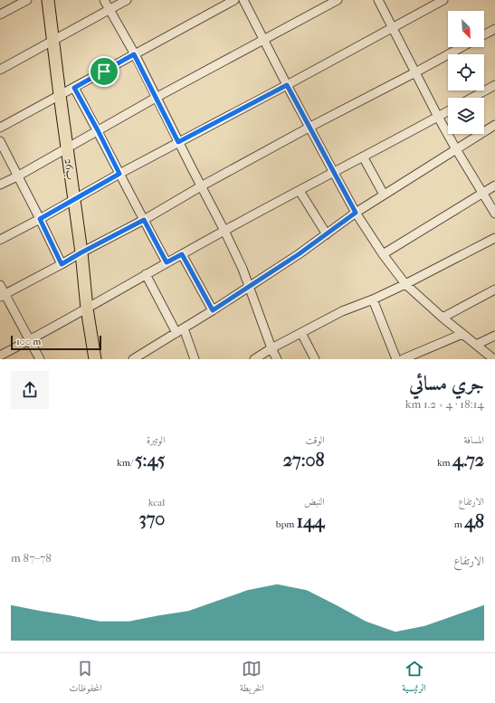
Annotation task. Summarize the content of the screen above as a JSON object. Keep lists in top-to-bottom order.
{
  "streets": {
    "highway": ["26ب"]
  },
  "scale_bar": "100 m",
  "north": "bottom right",
  "page": {
    "scale": "100 m",
    "heading": ["جري مسائي", "18:14 · 4 × 1.2 km"],
    "stats": [
      ["المسافة", "4.72 km"],
      ["الوقت", "27:08"],
      ["الوتيرة", "5:45 /km"],
      ["الارتفاع", "48 m"],
      ["النبض", "144 bpm"],
      ["kcal", "370"]
    ],
    "chart": ["الارتفاع", "78–87 m"],
    "tabs": ["الرئيسية", "الخريطة", "المحفوظات"]
  }
}
